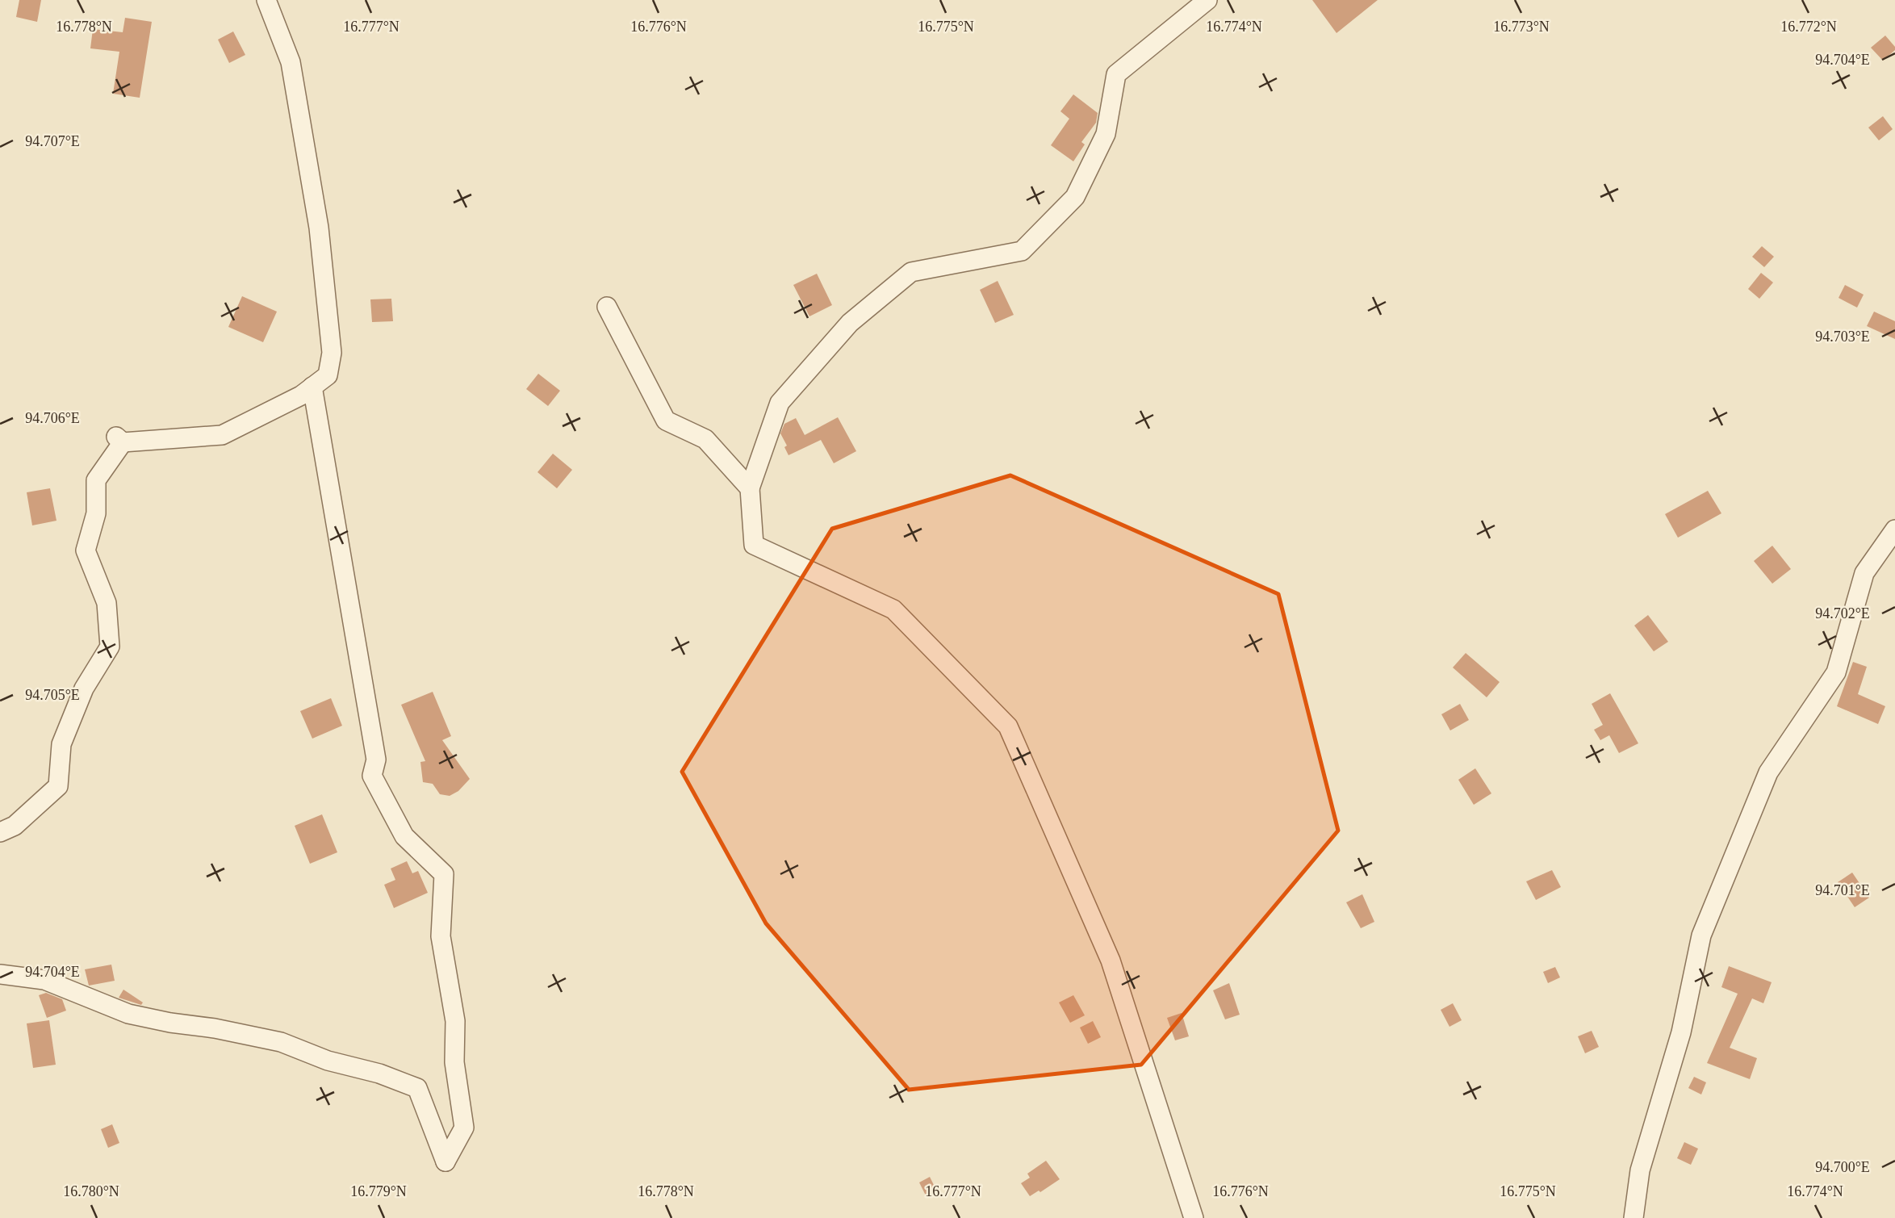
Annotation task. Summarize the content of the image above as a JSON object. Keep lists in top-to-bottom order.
{
  "coordinates": [
    "16.778°N",
    "16.777°N",
    "16.776°N",
    "16.775°N",
    "16.774°N",
    "16.773°N",
    "16.772°N",
    "94.704°E",
    "94.707°E",
    "94.703°E",
    "94.706°E",
    "94.702°E",
    "94.705°E",
    "94.701°E",
    "94.700°E",
    "16.780°N",
    "16.779°N"
  ]
}
